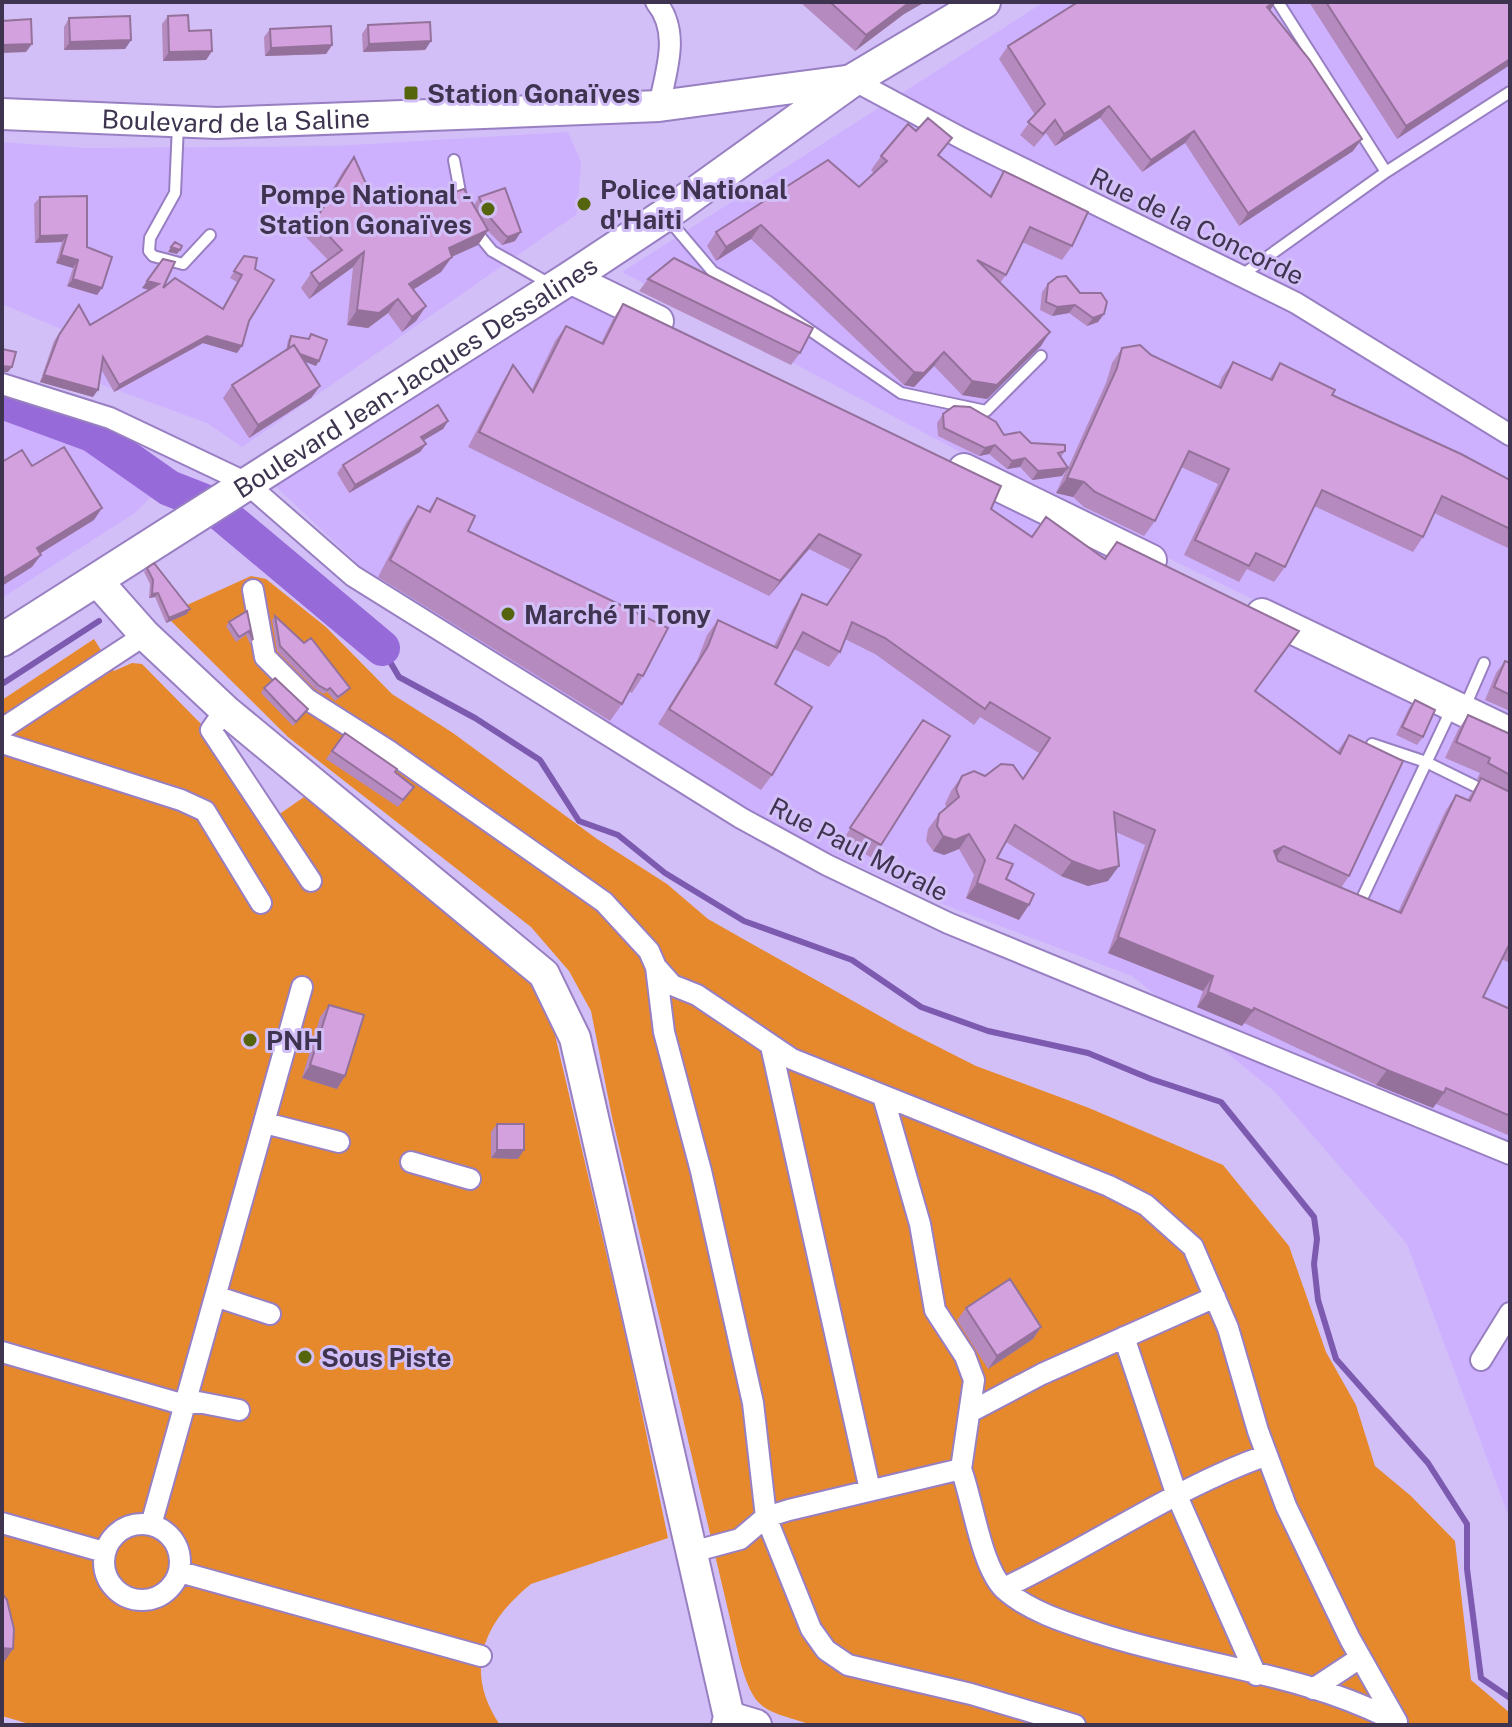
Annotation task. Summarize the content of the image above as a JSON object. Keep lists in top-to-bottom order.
{
  "streets": {
    "main road": ["Boulevard Jean-Jacques Dessalines"],
    "street": ["Boulevard de la Saline", "Rue de la Concorde", "Rue Paul Morale"]
  },
  "crossings": [
    ["Boulevard de la Saline", "Rue de la Concorde"],
    ["Boulevard de la Saline", "Boulevard Jean-Jacques Dessalines"],
    ["Rue de la Concorde", "Boulevard Jean-Jacques Dessalines"],
    ["Boulevard Jean-Jacques Dessalines", "Rue Paul Morale"]
  ],
  "places": {
    "transit": ["Station Gonaïves"],
    "other": [
      "Police National d'Haiti",
      "Pompe National - Station Gonaïves",
      "Marché Ti Tony",
      "PNH",
      "Sous Piste"
    ]
  }
}
